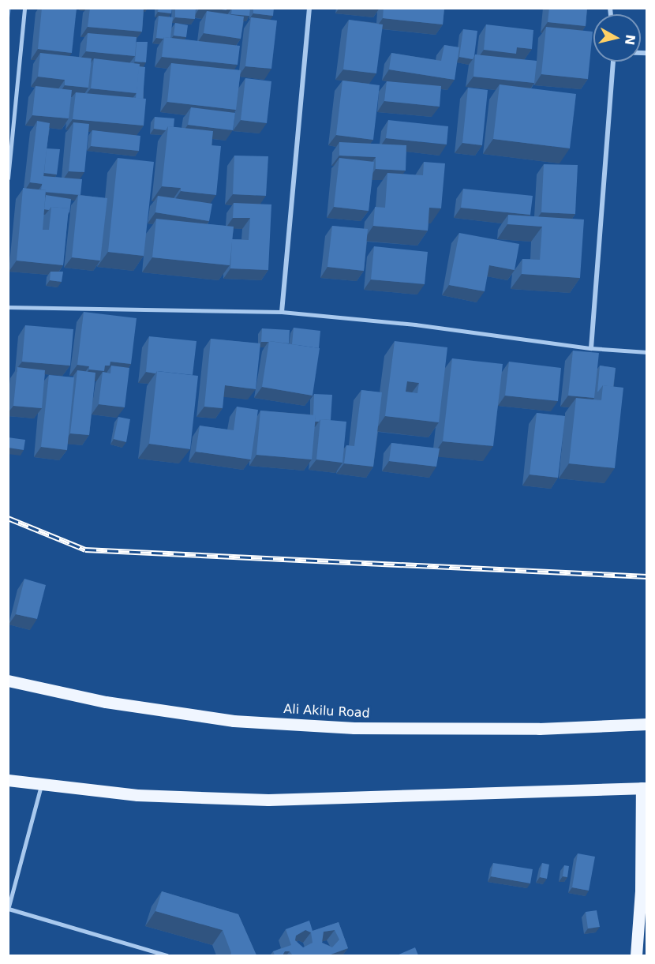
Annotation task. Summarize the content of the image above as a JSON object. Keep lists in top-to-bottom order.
{
  "streets": {
    "main road": ["Ali Akilu Road"]
  },
  "north": "right"
}
